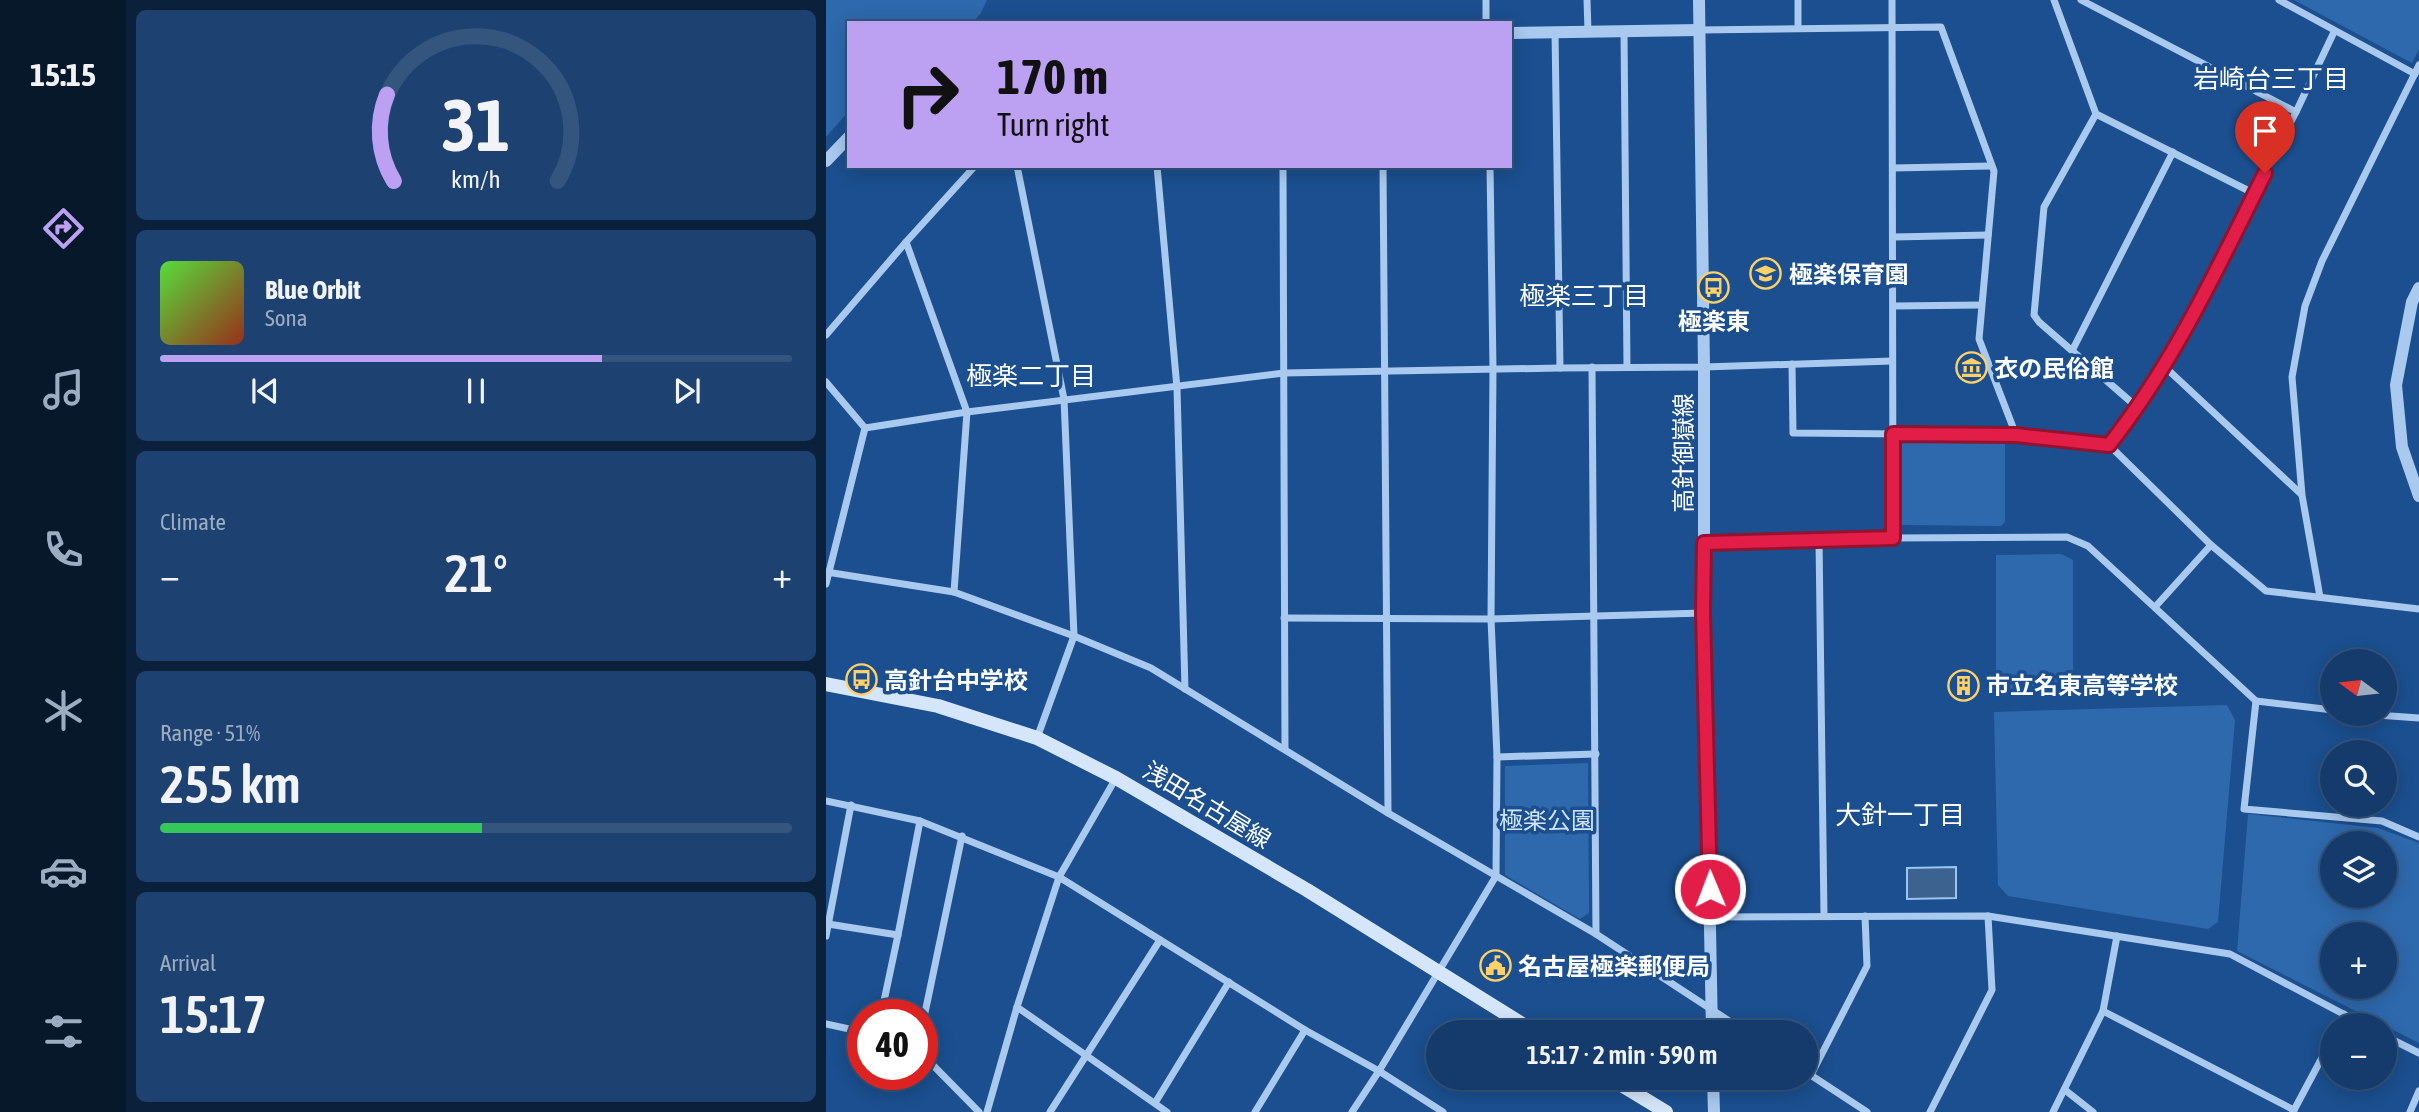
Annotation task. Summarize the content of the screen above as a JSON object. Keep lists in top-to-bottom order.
{
  "streets": {
    "main road": ["浅田名古屋線"],
    "street": ["高針御嶽線"]
  },
  "districts": [
    "岩崎台三丁目",
    "極楽三丁目",
    "極楽二丁目",
    "大針一丁目"
  ],
  "parks": ["極楽公園"],
  "places": {
    "school or university": ["極楽保育園"],
    "bus stop": ["極楽東", "高針台中学校"],
    "museum": ["衣の民俗館"],
    "building": ["市立名東高等学校"],
    "public building": ["名古屋極楽郵便局"]
  },
  "north": "left",
  "page": {
    "tabs": "15:15",
    "turn": ["170 m", "Turn right"],
    "song": ["Blue Orbit", "Sona"],
    "tile": [
      "Climate",
      ["Range · 51%", "255 km"],
      ["Arrival", "15:17"]
    ],
    "heat": ["−", "21°", "+"],
    "map_buttons": ["+", "−"],
    "limit": "40",
    "trip": "15:17 · 2 min · 590 m",
    "gauge": ["31", "km/h"]
  }
}
